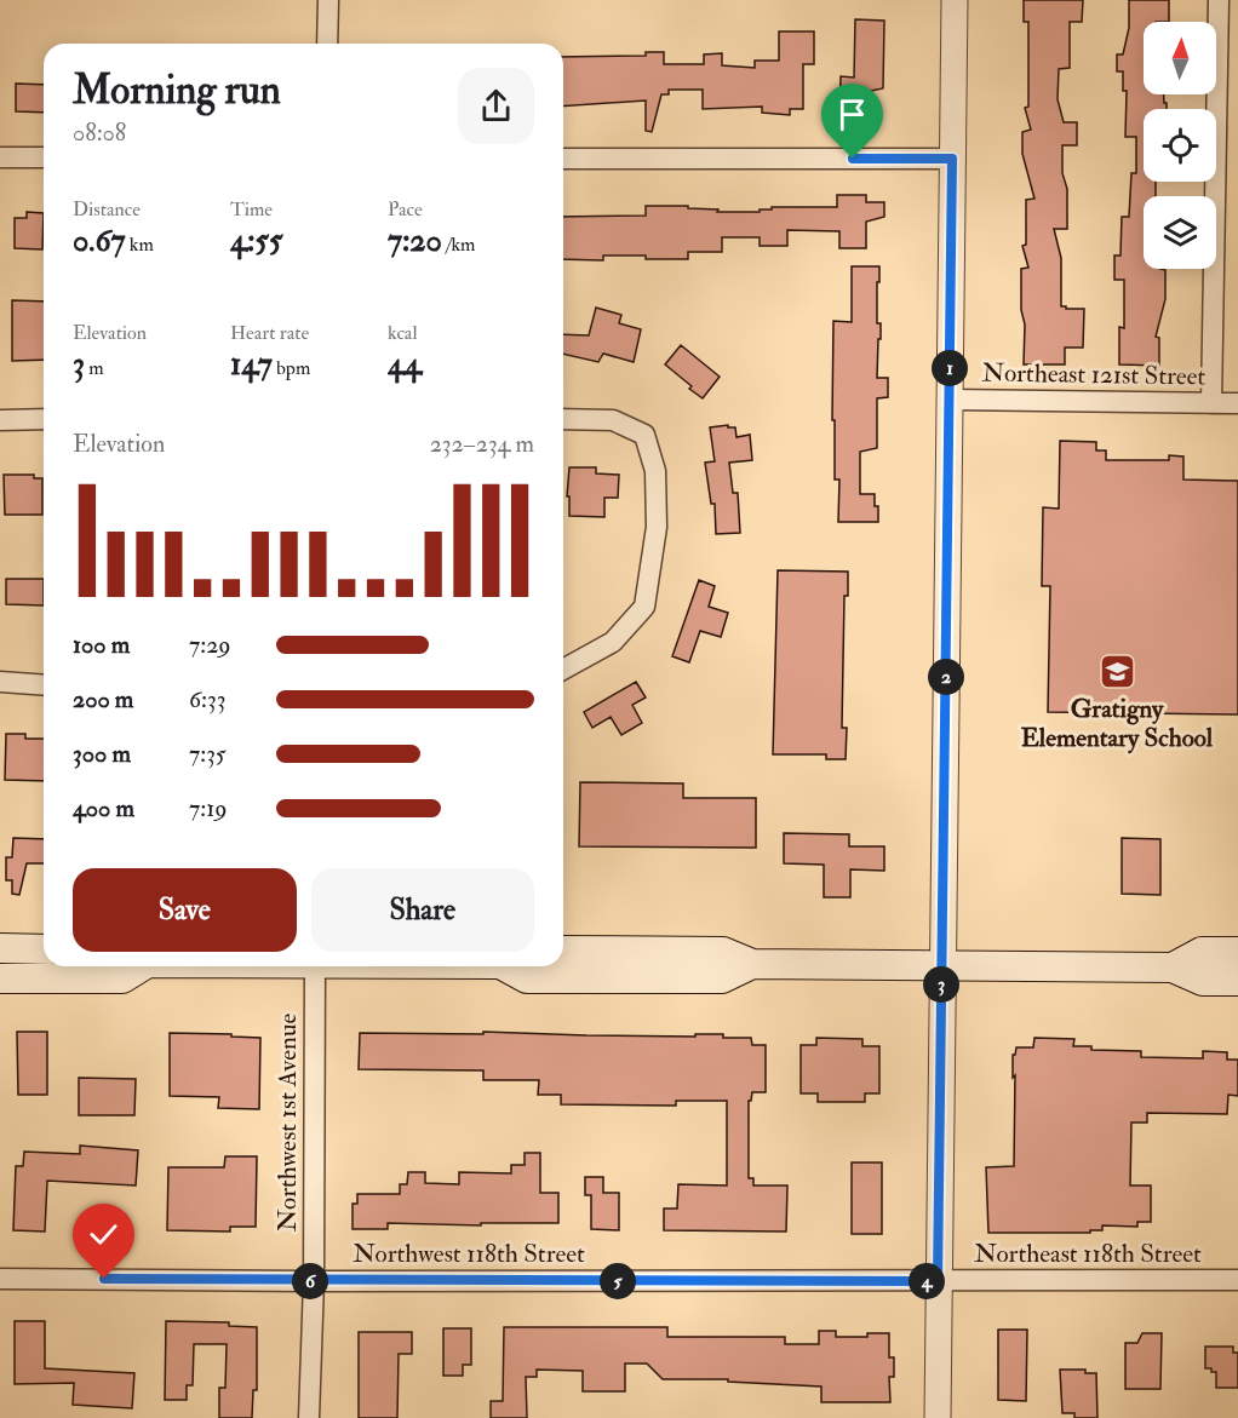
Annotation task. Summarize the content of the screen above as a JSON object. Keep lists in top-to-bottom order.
{
  "streets": {
    "street": [
      "Northeast 121st Street",
      "Northwest 1st Avenue",
      "Northwest 118th Street",
      "Northeast 118th Street"
    ]
  },
  "crossings": [
    ["Northwest 1st Avenue", "Northwest 118th Street"],
    ["Northwest 118th Street", "Northeast 118th Street"]
  ],
  "places": {
    "school or university": ["Gratigny Elementary School"]
  },
  "north": "top",
  "page": {
    "heading": ["Morning run", "08:08"],
    "stats": [
      ["Distance", "0.67 km"],
      ["Time", "4:55"],
      ["Pace", "7:20 /km"],
      ["Elevation", "3 m"],
      ["Heart rate", "147 bpm"],
      ["kcal", "44"]
    ],
    "pins": [
      "1",
      "2",
      "3",
      "4",
      "5",
      "6"
    ],
    "chart": ["Elevation", "232–234 m"],
    "list": [
      {
        "name": "100 m",
        "note": "7:29"
      },
      {
        "name": "200 m",
        "note": "6:33"
      },
      {
        "name": "300 m",
        "note": "7:35"
      },
      {
        "name": "400 m",
        "note": "7:19"
      }
    ],
    "buttons": ["Save", "Share"]
  }
}
